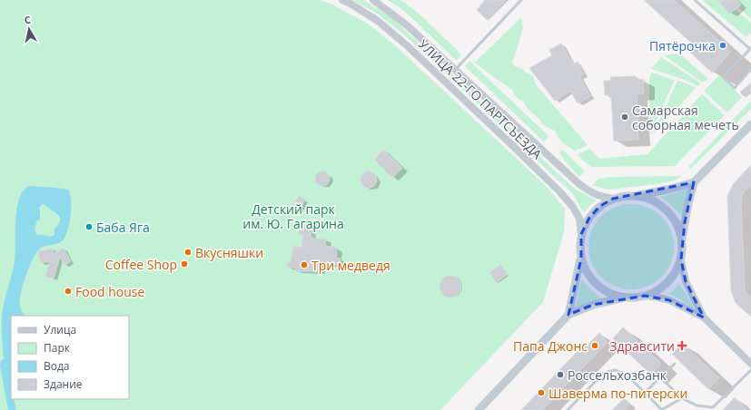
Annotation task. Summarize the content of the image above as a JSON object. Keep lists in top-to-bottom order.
{
  "streets": {
    "street": ["УЛИЦА 22-ГО ПАРТСЪЕЗДА"]
  },
  "parks": ["Детский парк им. Ю. Гагарина"],
  "places": {
    "other": [
      "Пятёрочка",
      "Самарская соборная мечеть",
      "Баба Яга",
      "Вкусняшки",
      "Coffee Shop",
      "Три медведя",
      "Food house",
      "Папа Джонс",
      "Россельхозбанк",
      "Шаверма по-питерски"
    ],
    "health": ["Здравсити"]
  },
  "legend": [
    "Улица",
    "Парк",
    "Вода",
    "Здание"
  ],
  "north": "top"
}
